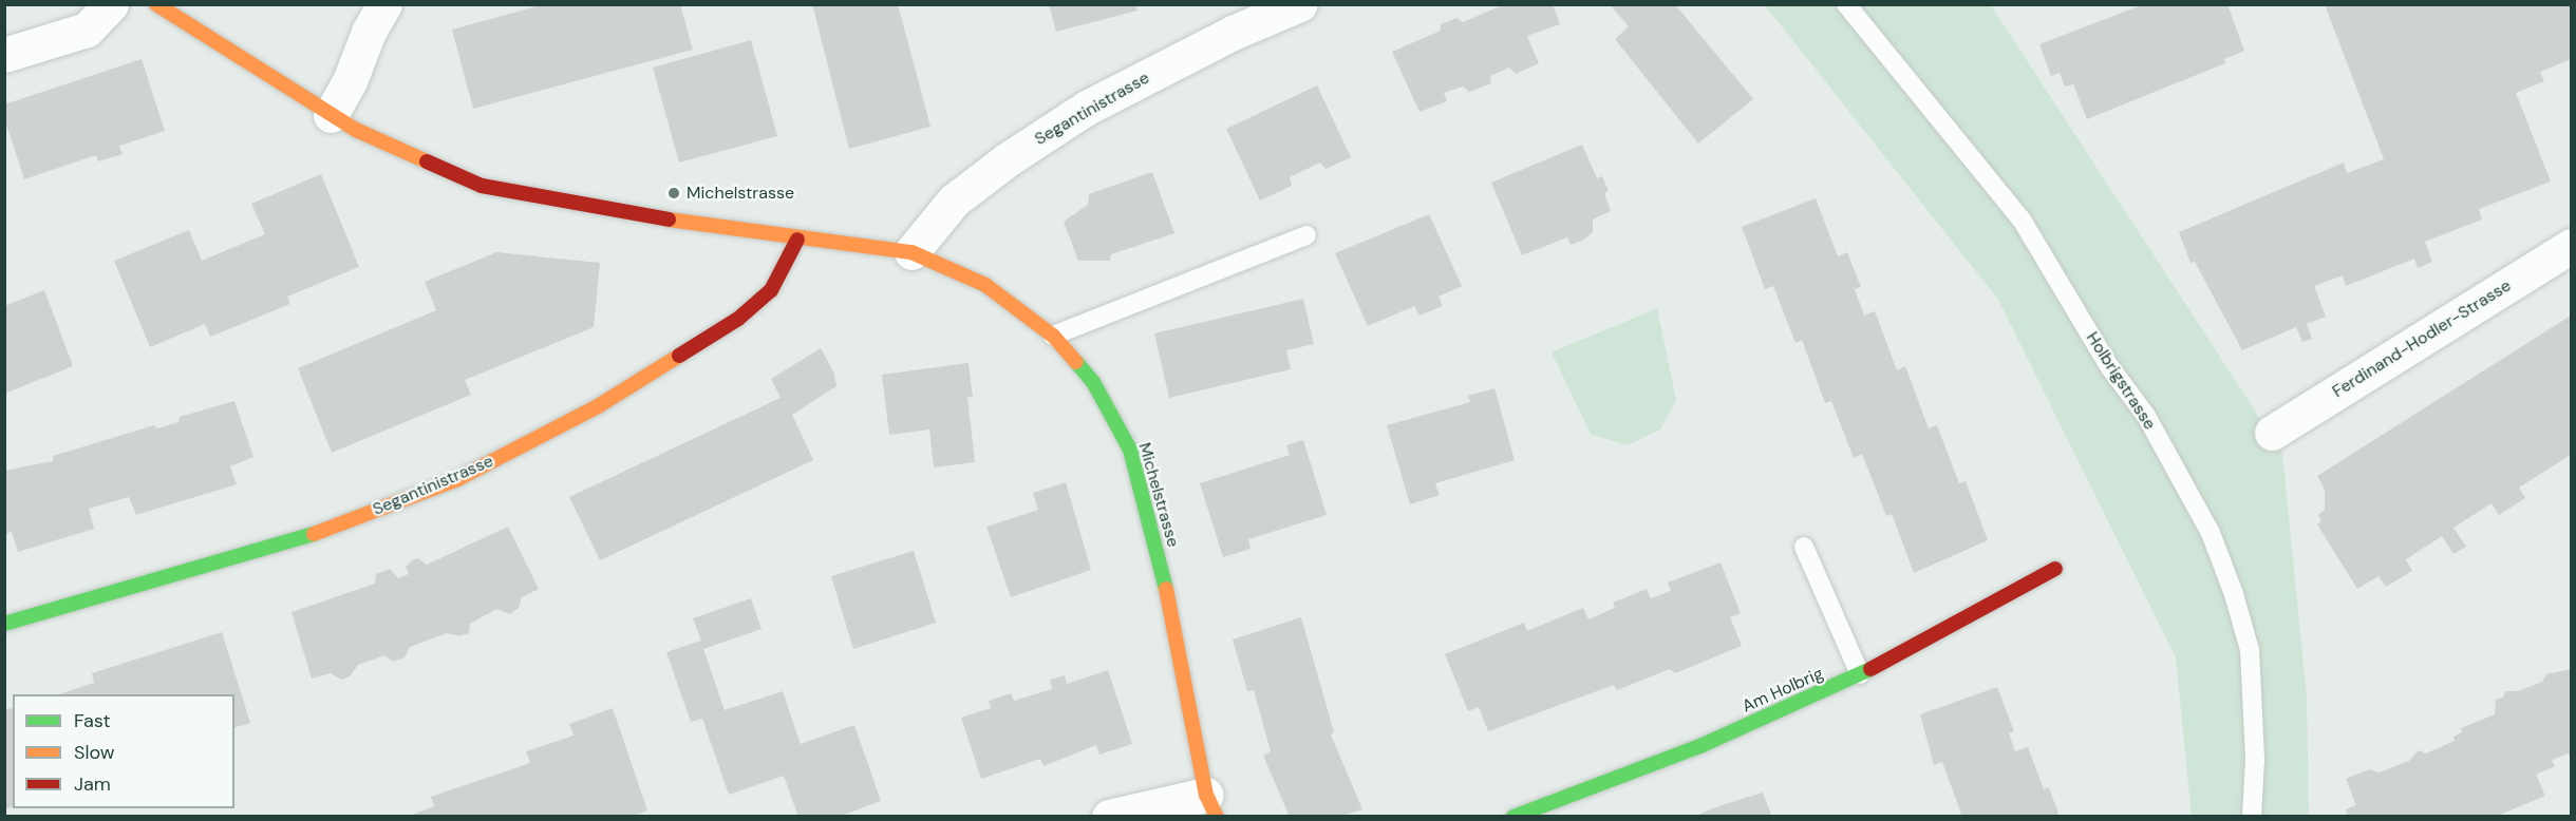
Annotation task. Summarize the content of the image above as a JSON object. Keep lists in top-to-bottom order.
{
  "streets": {
    "street": [
      "Segantinistrasse",
      "Ferdinand-Hodler-Strasse",
      "Michelstrasse",
      "Am Holbrig"
    ],
    "lane": ["Holbrigstrasse"]
  },
  "crossings": [
    ["Segantinistrasse", "Michelstrasse"]
  ],
  "places": ["Michelstrasse"],
  "legend": ["Fast", "Slow", "Jam"]
}
